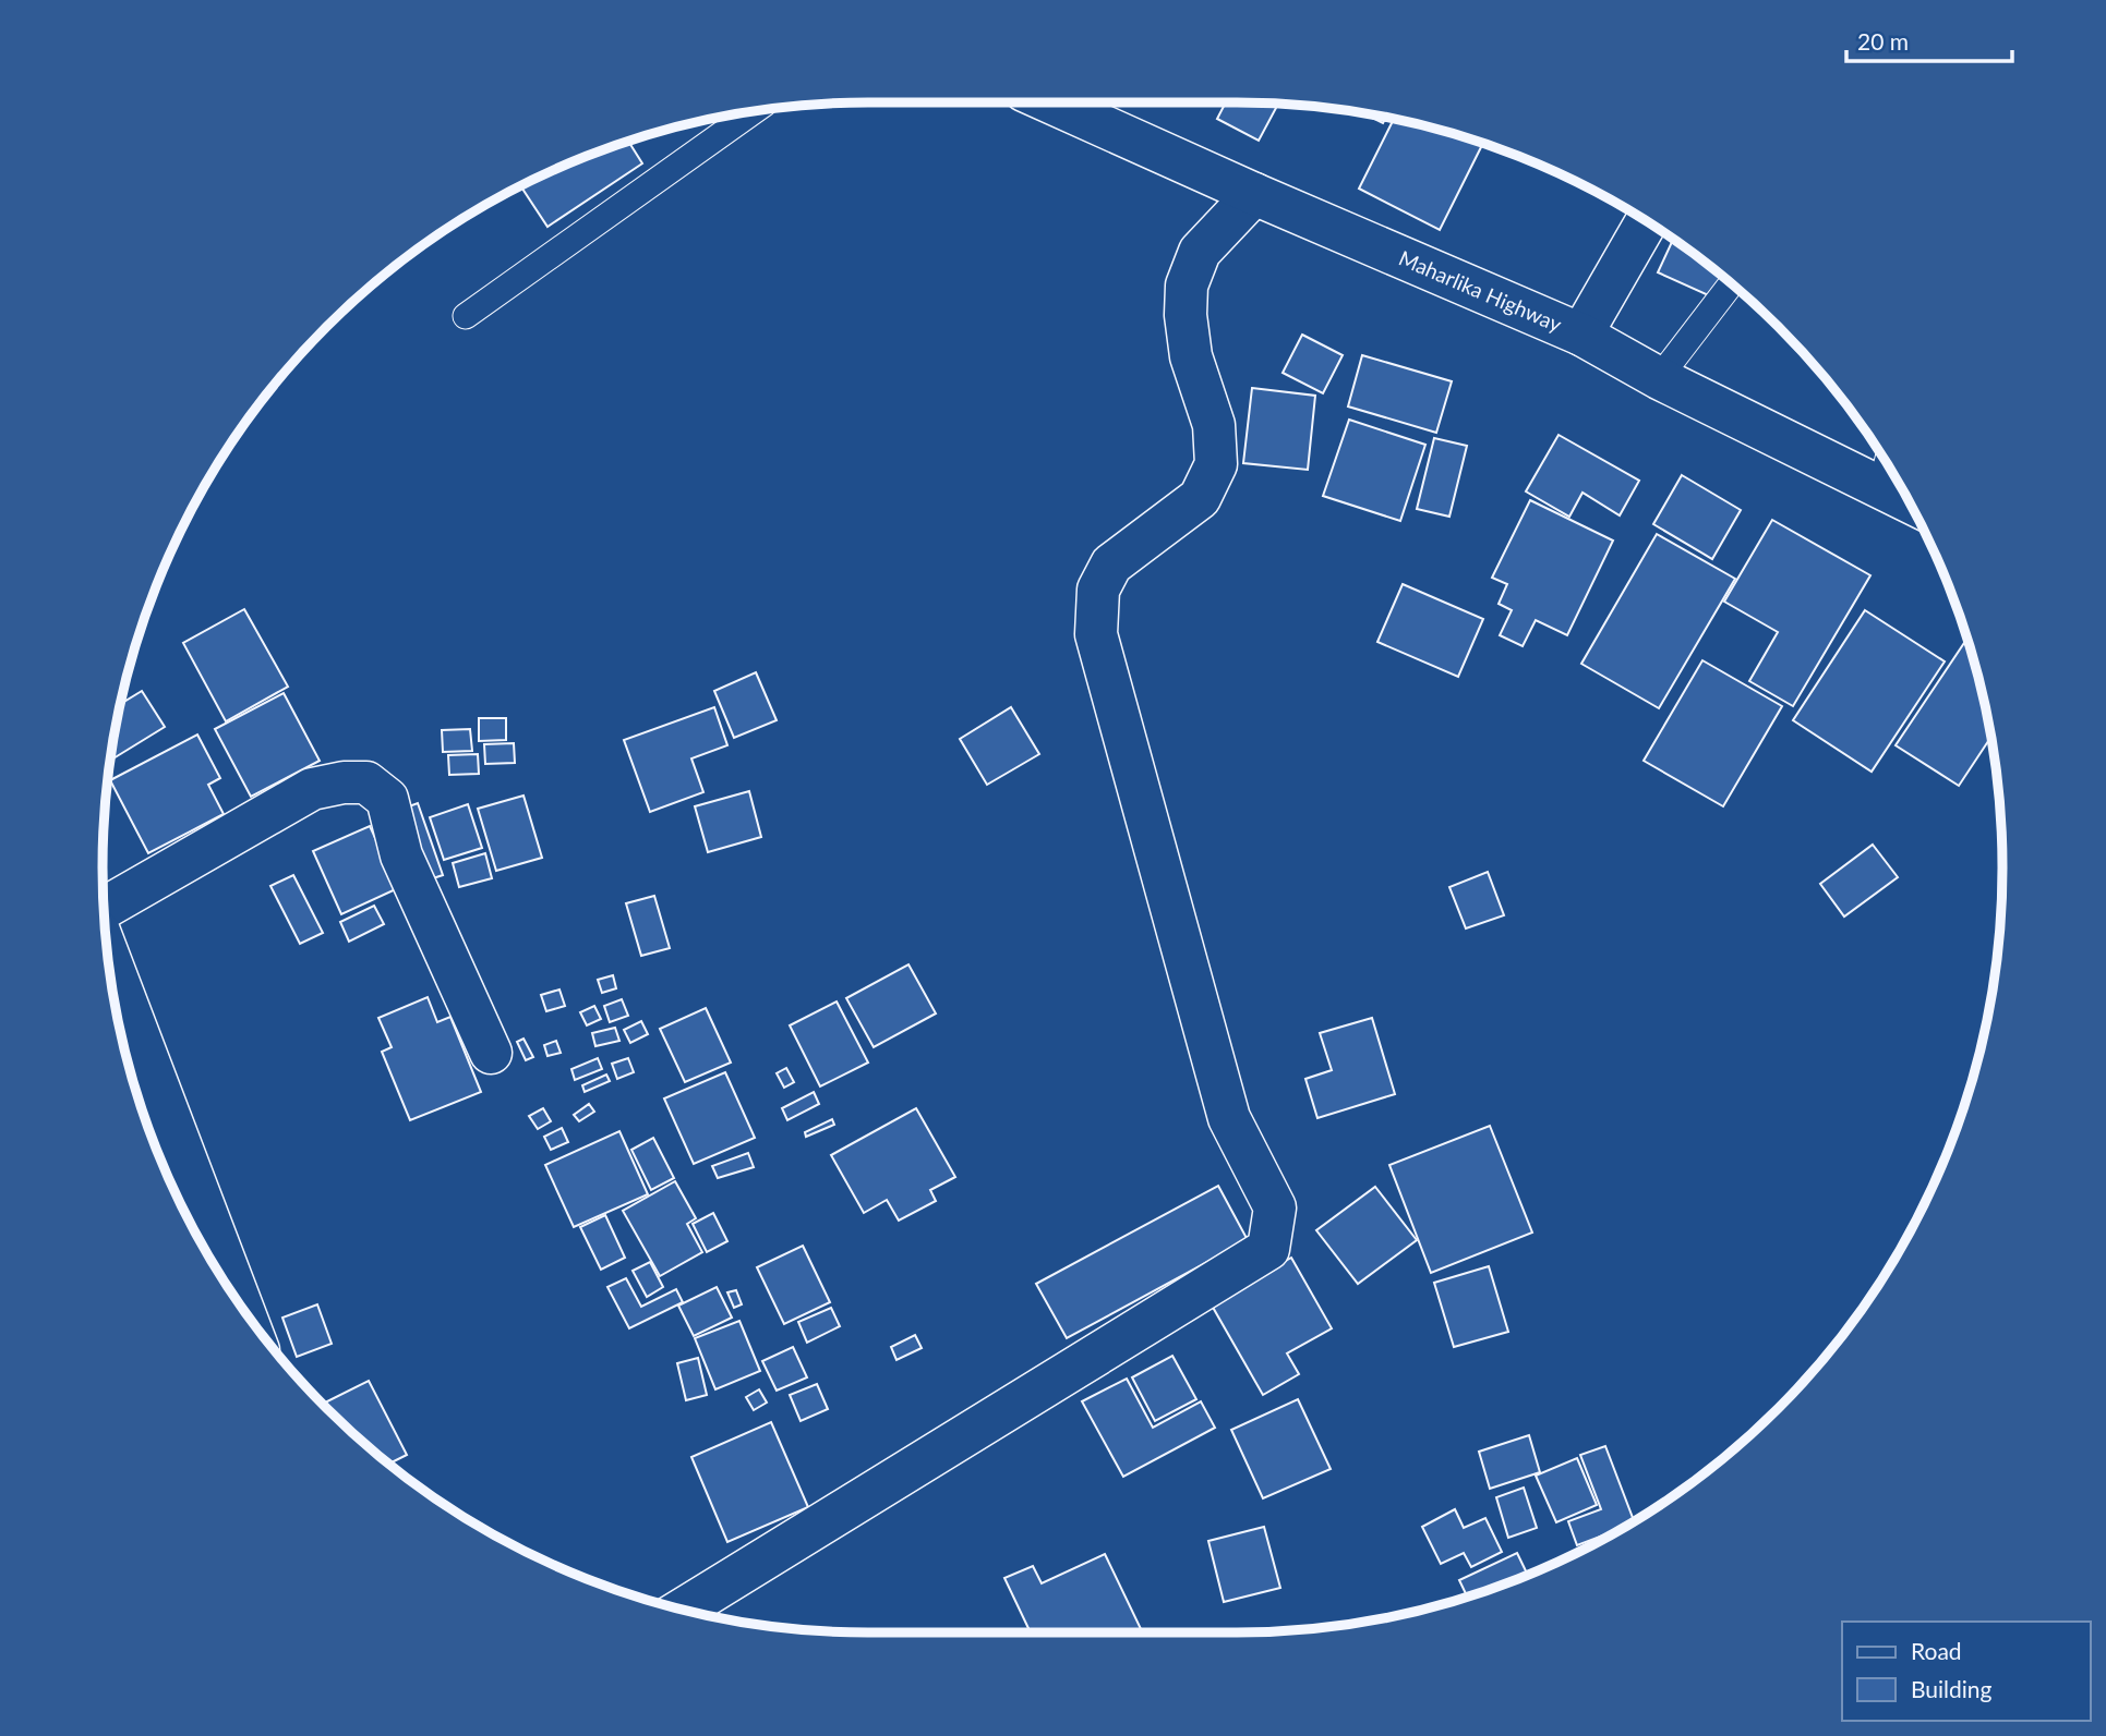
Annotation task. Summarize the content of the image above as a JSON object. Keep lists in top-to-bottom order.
{
  "streets": {
    "street": ["Maharlika Highway"]
  },
  "legend": ["Road", "Building"],
  "scale_bar": "20 m"
}
